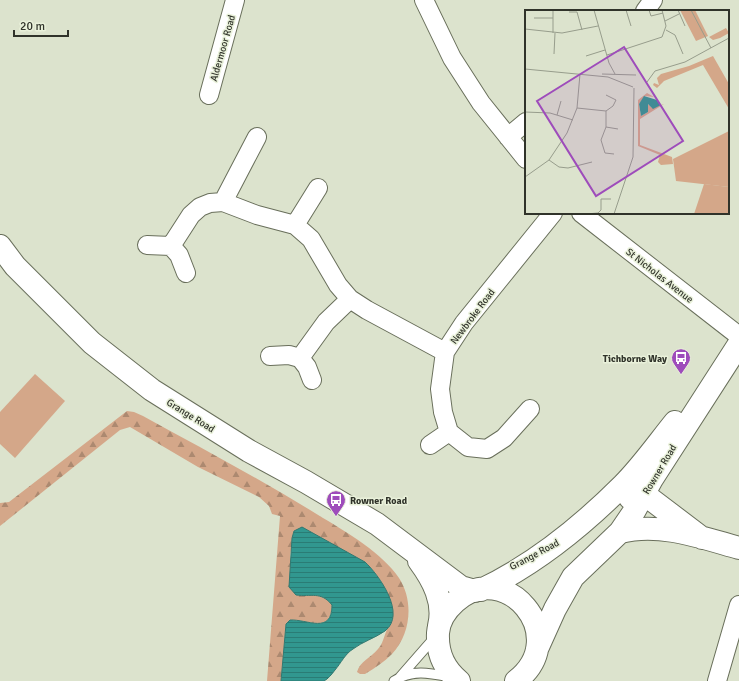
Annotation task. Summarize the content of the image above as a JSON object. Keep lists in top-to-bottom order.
{
  "streets": {
    "main road": ["Grange Road", "Rowner Road"],
    "street": ["Aldermoor Road", "St Nicholas Avenue", "Newbroke Road"]
  },
  "crossings": [
    ["Grange Road", "Rowner Road"]
  ],
  "places": {
    "bus stop": ["Tichborne Way", "Rowner Road"]
  },
  "scale_bar": "20 m"
}
